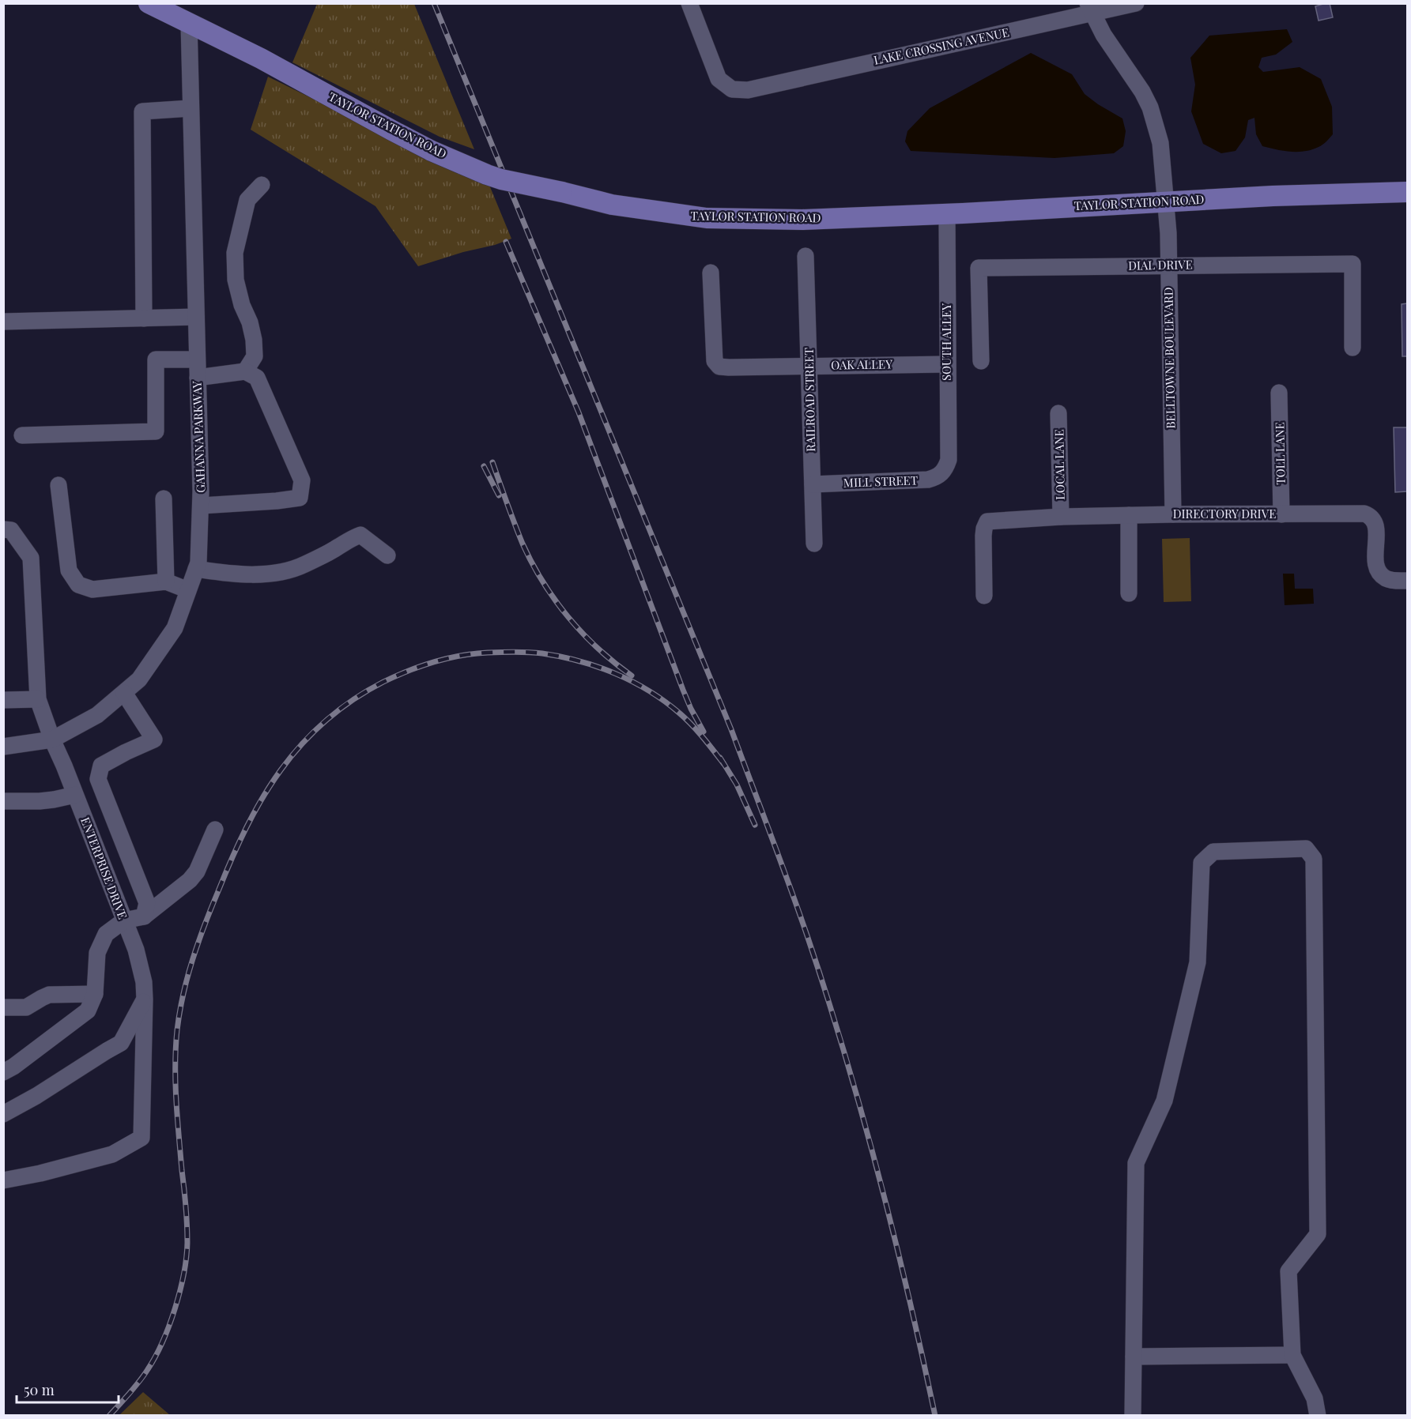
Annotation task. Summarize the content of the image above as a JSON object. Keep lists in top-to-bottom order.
{
  "streets": {
    "main road": ["TAYLOR STATION ROAD"],
    "street": [
      "LAKE CROSSING AVENUE",
      "DIAL DRIVE",
      "SOUTH ALLEY",
      "BELLTOWNE BOULEVARD",
      "OAK ALLEY",
      "RAILROAD STREET",
      "GAHANNA PARKWAY",
      "TOLL LANE",
      "LOCAL LANE",
      "MILL STREET",
      "DIRECTORY DRIVE",
      "ENTERPRISE DRIVE"
    ]
  },
  "crossings": [
    ["LAKE CROSSING AVENUE", "BELLTOWNE BOULEVARD"],
    ["TAYLOR STATION ROAD", "SOUTH ALLEY"],
    ["TAYLOR STATION ROAD", "BELLTOWNE BOULEVARD"],
    ["TAYLOR STATION ROAD", "GAHANNA PARKWAY"],
    ["DIAL DRIVE", "BELLTOWNE BOULEVARD"],
    ["SOUTH ALLEY", "OAK ALLEY"],
    ["SOUTH ALLEY", "MILL STREET"],
    ["BELLTOWNE BOULEVARD", "DIRECTORY DRIVE"],
    ["OAK ALLEY", "RAILROAD STREET"],
    ["RAILROAD STREET", "MILL STREET"],
    ["GAHANNA PARKWAY", "ENTERPRISE DRIVE"],
    ["TOLL LANE", "DIRECTORY DRIVE"],
    ["LOCAL LANE", "DIRECTORY DRIVE"]
  ],
  "scale_bar": "50 m"
}
